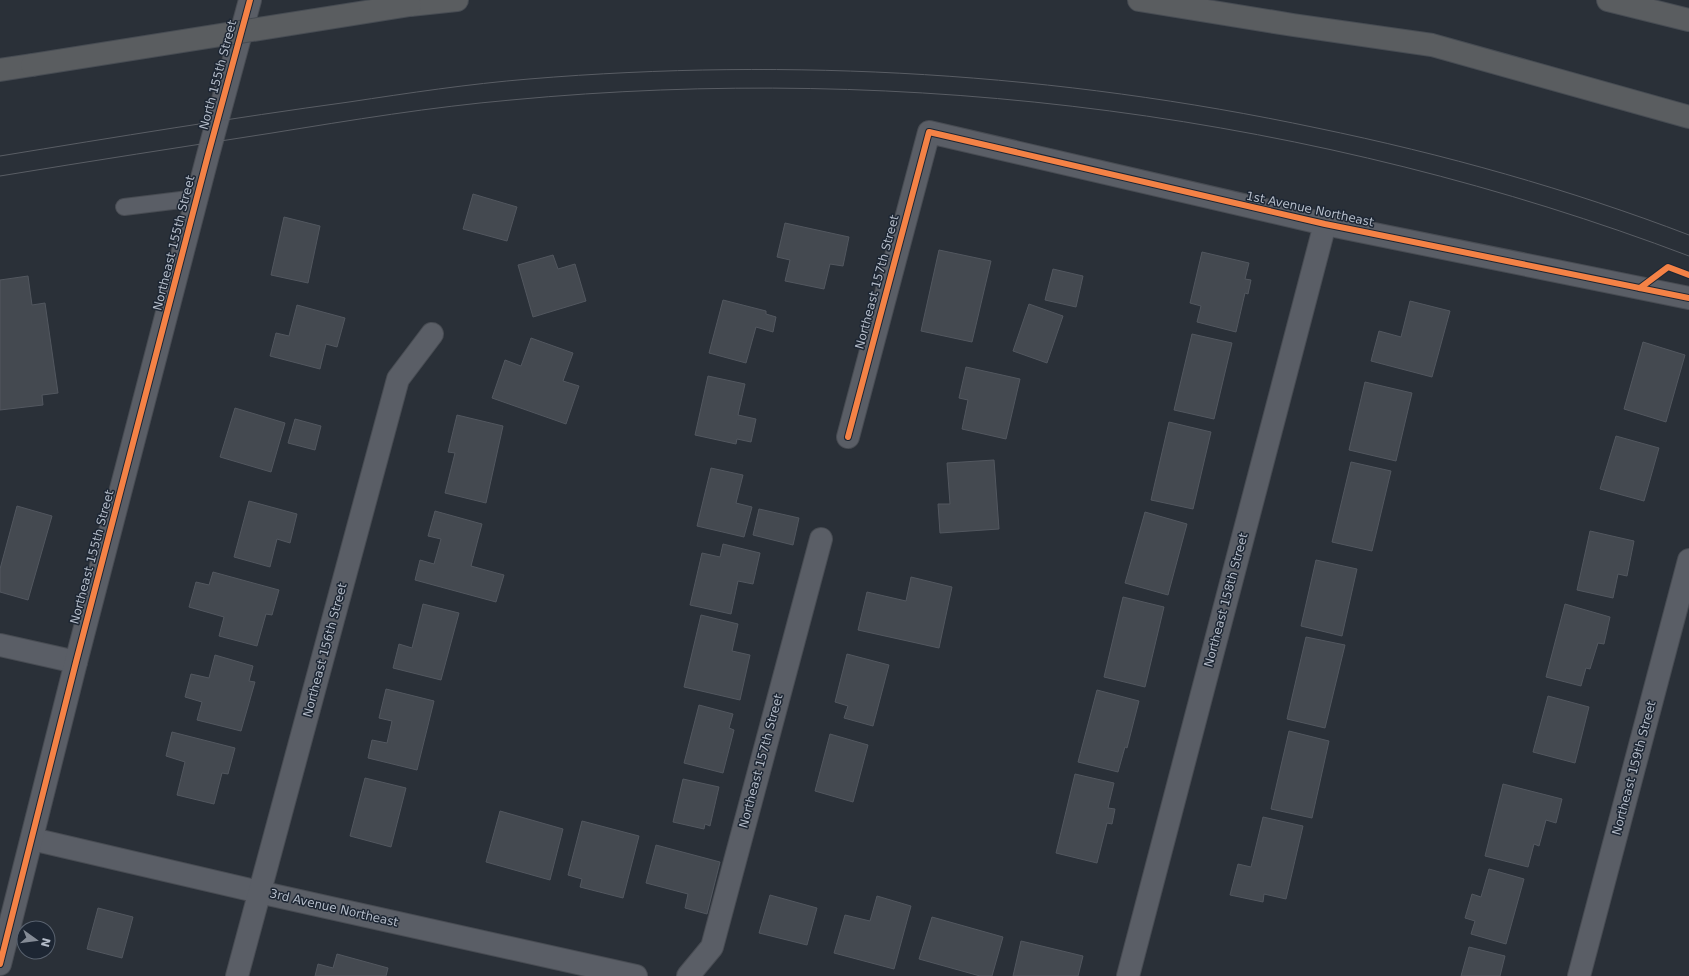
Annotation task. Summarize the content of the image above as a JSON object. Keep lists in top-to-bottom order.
{
  "streets": {
    "street": [
      "North 155th Street",
      "1st Avenue Northeast",
      "Northeast 155th Street",
      "Northeast 157th Street",
      "Northeast 158th Street",
      "Northeast 156th Street",
      "Northeast 159th Street",
      "3rd Avenue Northeast"
    ]
  },
  "crossings": [
    ["North 155th Street", "Northeast 155th Street"],
    ["1st Avenue Northeast", "Northeast 157th Street"],
    ["1st Avenue Northeast", "Northeast 158th Street"],
    ["Northeast 155th Street", "3rd Avenue Northeast"],
    ["Northeast 156th Street", "3rd Avenue Northeast"]
  ],
  "north": "right"
}
